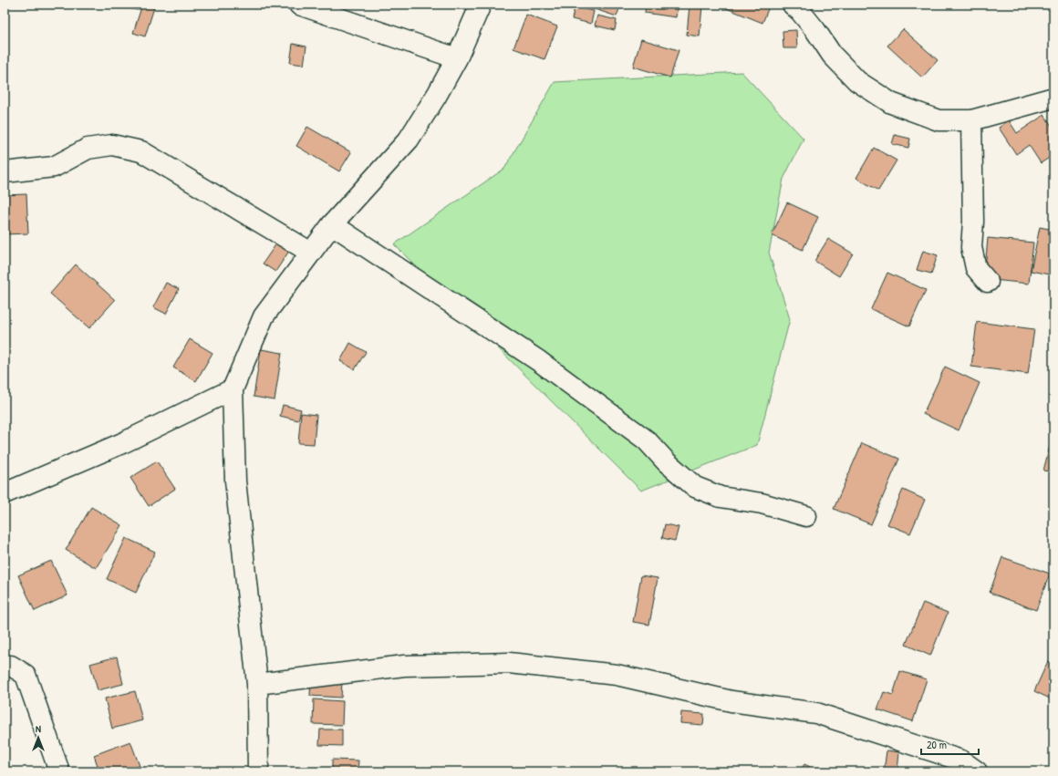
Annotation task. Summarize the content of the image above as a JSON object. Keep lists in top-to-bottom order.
{
  "scale_bar": "20 m",
  "north": "top"
}
